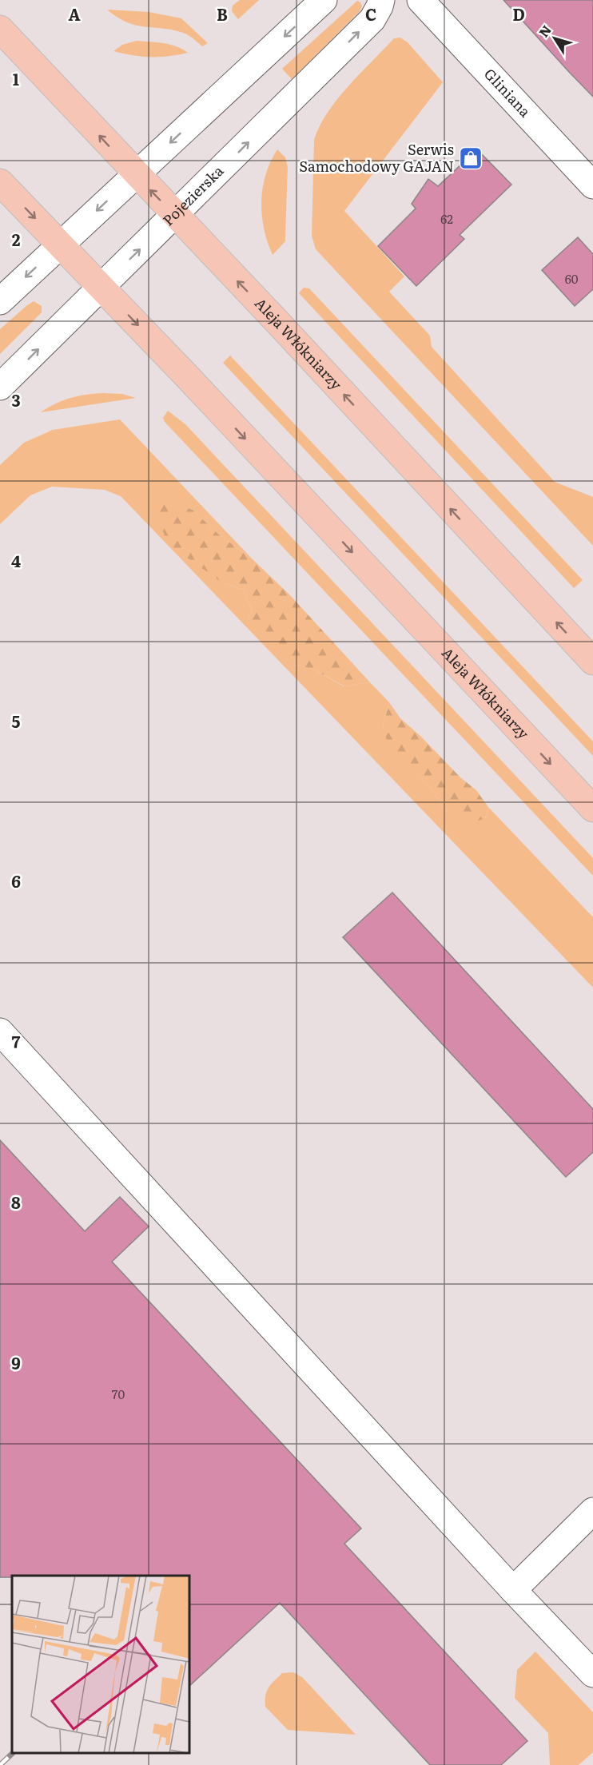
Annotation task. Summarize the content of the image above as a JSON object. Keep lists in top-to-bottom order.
{
  "streets": {
    "main road": ["Aleja Włókniarzy"],
    "street": ["Gliniana", "Pojezierska"]
  },
  "crossings": [
    ["Pojezierska", "Aleja Włókniarzy"]
  ],
  "places": {
    "shop": ["Serwis Samochodowy GAJAN"]
  },
  "house_numbers": ["62", "60", "70"],
  "north": "top left",
  "grid": {
    "columns": [
      "A",
      "B",
      "C",
      "D"
    ],
    "rows": [
      "1",
      "2",
      "3",
      "4",
      "5",
      "6",
      "7",
      "8",
      "9"
    ]
  }
}
